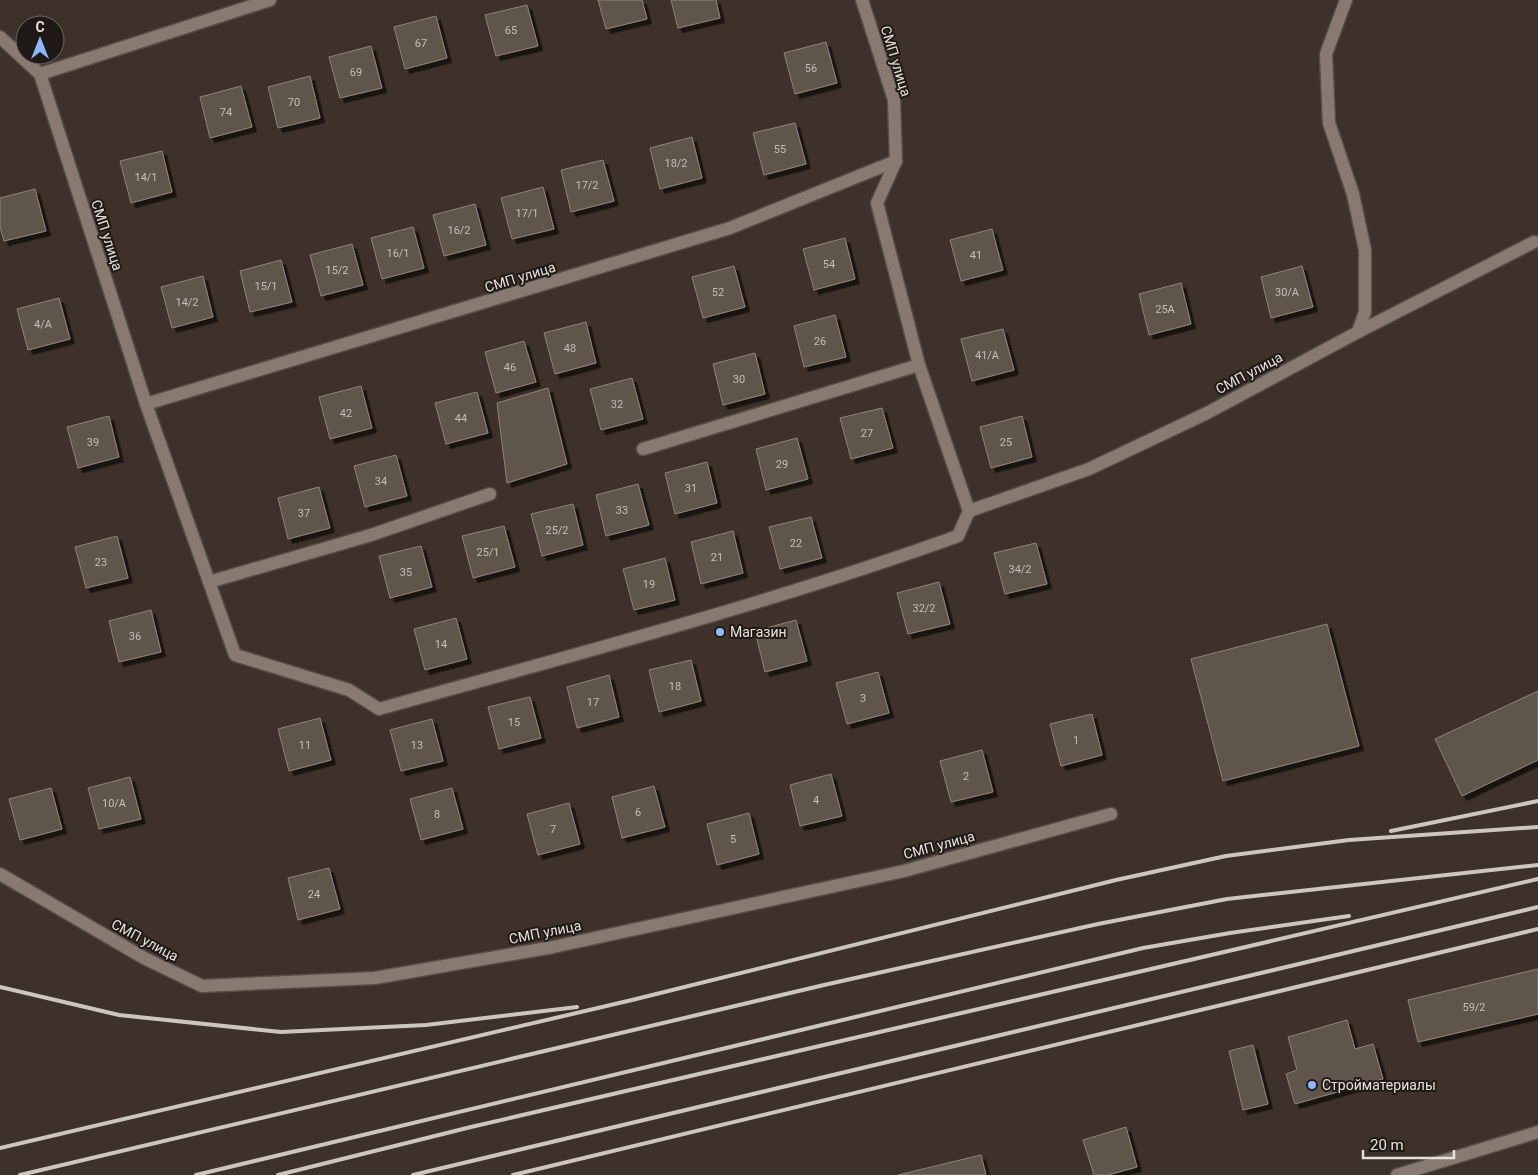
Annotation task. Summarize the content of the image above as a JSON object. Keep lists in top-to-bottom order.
{
  "streets": {
    "street": ["СМП улица"]
  },
  "places": ["Магазин", "Стройматериалы"],
  "house_numbers": [
    "65",
    "67",
    "56",
    "69",
    "70",
    "74",
    "55",
    "18/2",
    "14/1",
    "17/2",
    "17/1",
    "16/2",
    "16/1",
    "41",
    "54",
    "15/2",
    "15/1",
    "52",
    "30/А",
    "14/2",
    "25А",
    "4/А",
    "26",
    "48",
    "41/А",
    "46",
    "30",
    "32",
    "42",
    "44",
    "27",
    "39",
    "25",
    "29",
    "34",
    "31",
    "33",
    "37",
    "25/2",
    "22",
    "25/1",
    "21",
    "23",
    "34/2",
    "35",
    "19",
    "32/2",
    "36",
    "14",
    "18",
    "3",
    "17",
    "15",
    "1",
    "11",
    "13",
    "2",
    "4",
    "10/А",
    "6",
    "8",
    "7",
    "5",
    "24",
    "59/2"
  ],
  "scale_bar": "20 m",
  "north": "top"
}
